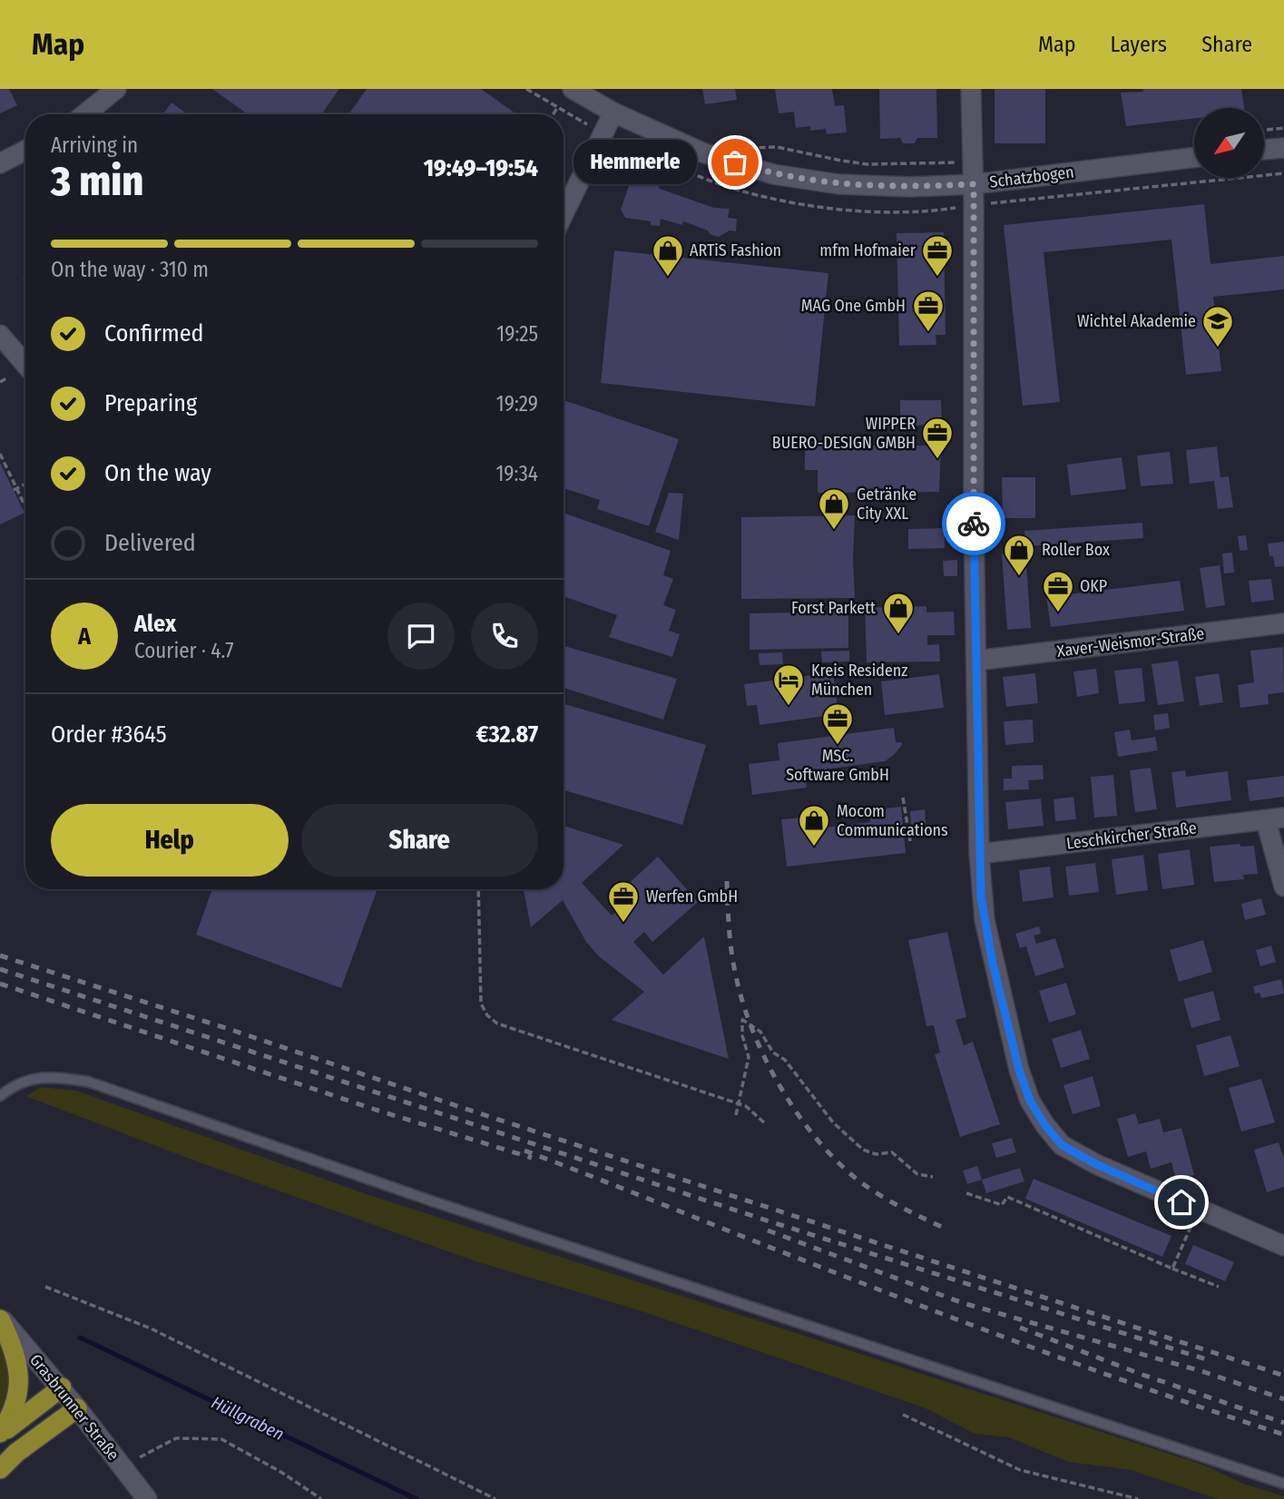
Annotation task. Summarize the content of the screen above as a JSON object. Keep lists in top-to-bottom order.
{
  "streets": {
    "street": [
      "Schatzbogen",
      "Xaver-Weismor-Straße",
      "Leschkircher Straße",
      "Grasbrunner Straße"
    ]
  },
  "water": ["Hüllgraben"],
  "places": {
    "other": ["Hemmerle"],
    "shop": [
      "ARTiS Fashion",
      "Getränke City XXL",
      "Roller Box",
      "Forst Parkett",
      "Mocom Communications"
    ],
    "office": [
      "mfm Hofmaier",
      "MAG One GmbH",
      "WIPPER BUERO-DESIGN GMBH",
      "OKP",
      "MSC. Software GmbH",
      "Werfen GmbH"
    ],
    "school or university": ["Wichtel Akademie"],
    "hotel": ["Kreis Residenz München"]
  },
  "north": "bottom left",
  "page": {
    "header": "Map",
    "nav": ["Map", "Layers", "Share"],
    "heading": ["3 min", "Arriving in", "19:49–19:54"],
    "panel": [
      "Alex",
      "Courier · 4.7",
      "Order #3645",
      "€32.87"
    ],
    "bubble": "Hemmerle",
    "bar": "On the way · 310 m",
    "list": [
      ["Confirmed", "19:25"],
      ["Preparing", "19:29"],
      ["On the way", "19:34"],
      "Delivered"
    ],
    "round": "A",
    "buttons": ["Help", "Share"]
  }
}
